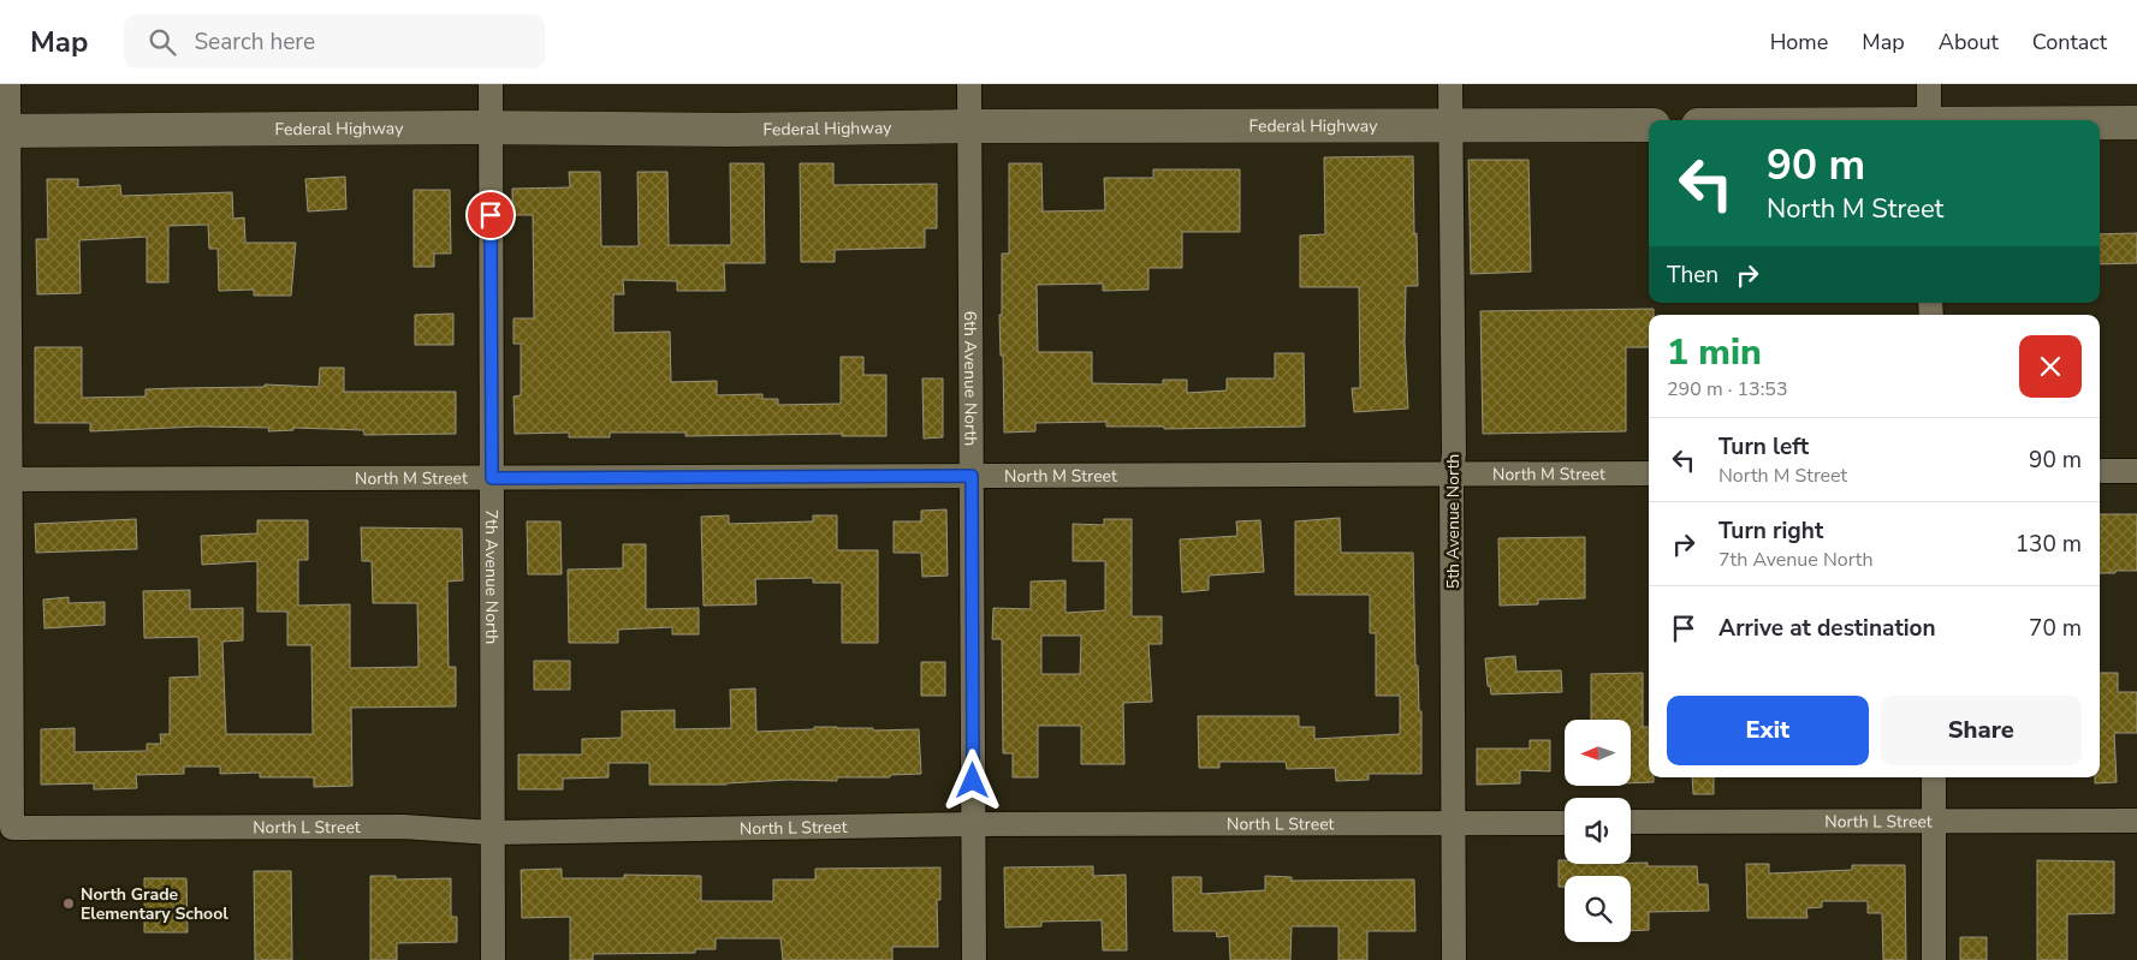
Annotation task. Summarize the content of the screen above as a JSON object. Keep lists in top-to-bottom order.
{
  "streets": {
    "main road": ["Federal Highway"],
    "street": [
      "6th Avenue North",
      "North M Street",
      "5th Avenue North",
      "7th Avenue North",
      "North L Street"
    ]
  },
  "crossings": [
    ["Federal Highway", "6th Avenue North"],
    ["Federal Highway", "5th Avenue North"],
    ["Federal Highway", "7th Avenue North"],
    ["6th Avenue North", "North M Street"],
    ["6th Avenue North", "North L Street"],
    ["North M Street", "5th Avenue North"],
    ["North M Street", "7th Avenue North"],
    ["North M Street", "North L Street"],
    ["5th Avenue North", "North L Street"],
    ["7th Avenue North", "North L Street"]
  ],
  "places": ["North Grade Elementary School"],
  "north": "left",
  "page": {
    "header": "Map",
    "search": "Search here",
    "nav": [
      "Home",
      "Map",
      "About",
      "Contact"
    ],
    "turn": ["90 m", "North M Street"],
    "then": "Then",
    "heading": ["1 min", "290 m · 13:53"],
    "list": [
      {
        "name": "Turn left",
        "note": "North M Street",
        "value": "90 m"
      },
      {
        "name": "Turn right",
        "note": "7th Avenue North",
        "value": "130 m"
      },
      {
        "name": "Arrive at destination",
        "value": "70 m"
      }
    ],
    "buttons": ["Exit", "Share"]
  }
}
